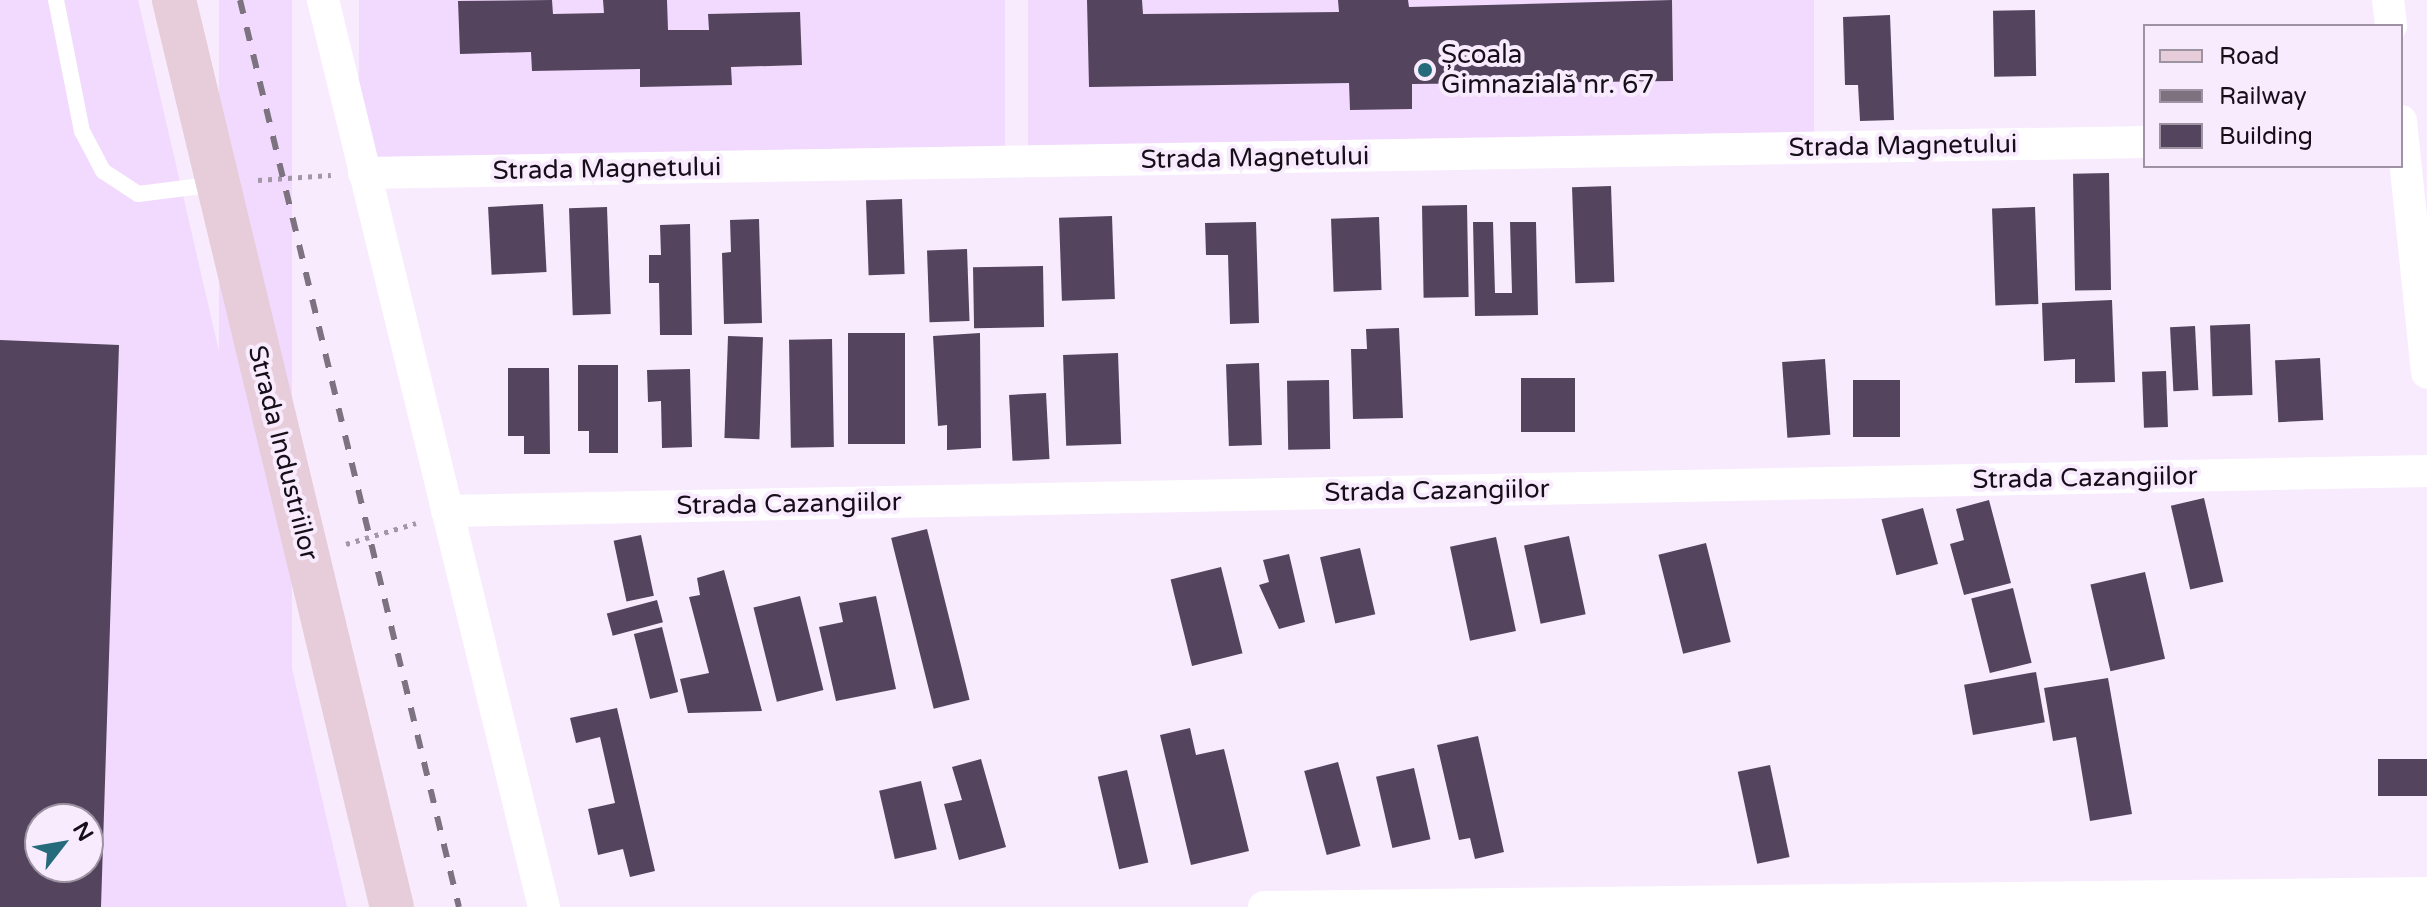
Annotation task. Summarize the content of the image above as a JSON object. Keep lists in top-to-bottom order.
{
  "streets": {
    "main road": ["Strada Industriilor"],
    "street": ["Strada Magnetului", "Strada Cazangiilor"]
  },
  "places": ["Școala Gimnazială nr. 67"],
  "legend": ["Road", "Railway", "Building"],
  "north": "top right"
}
